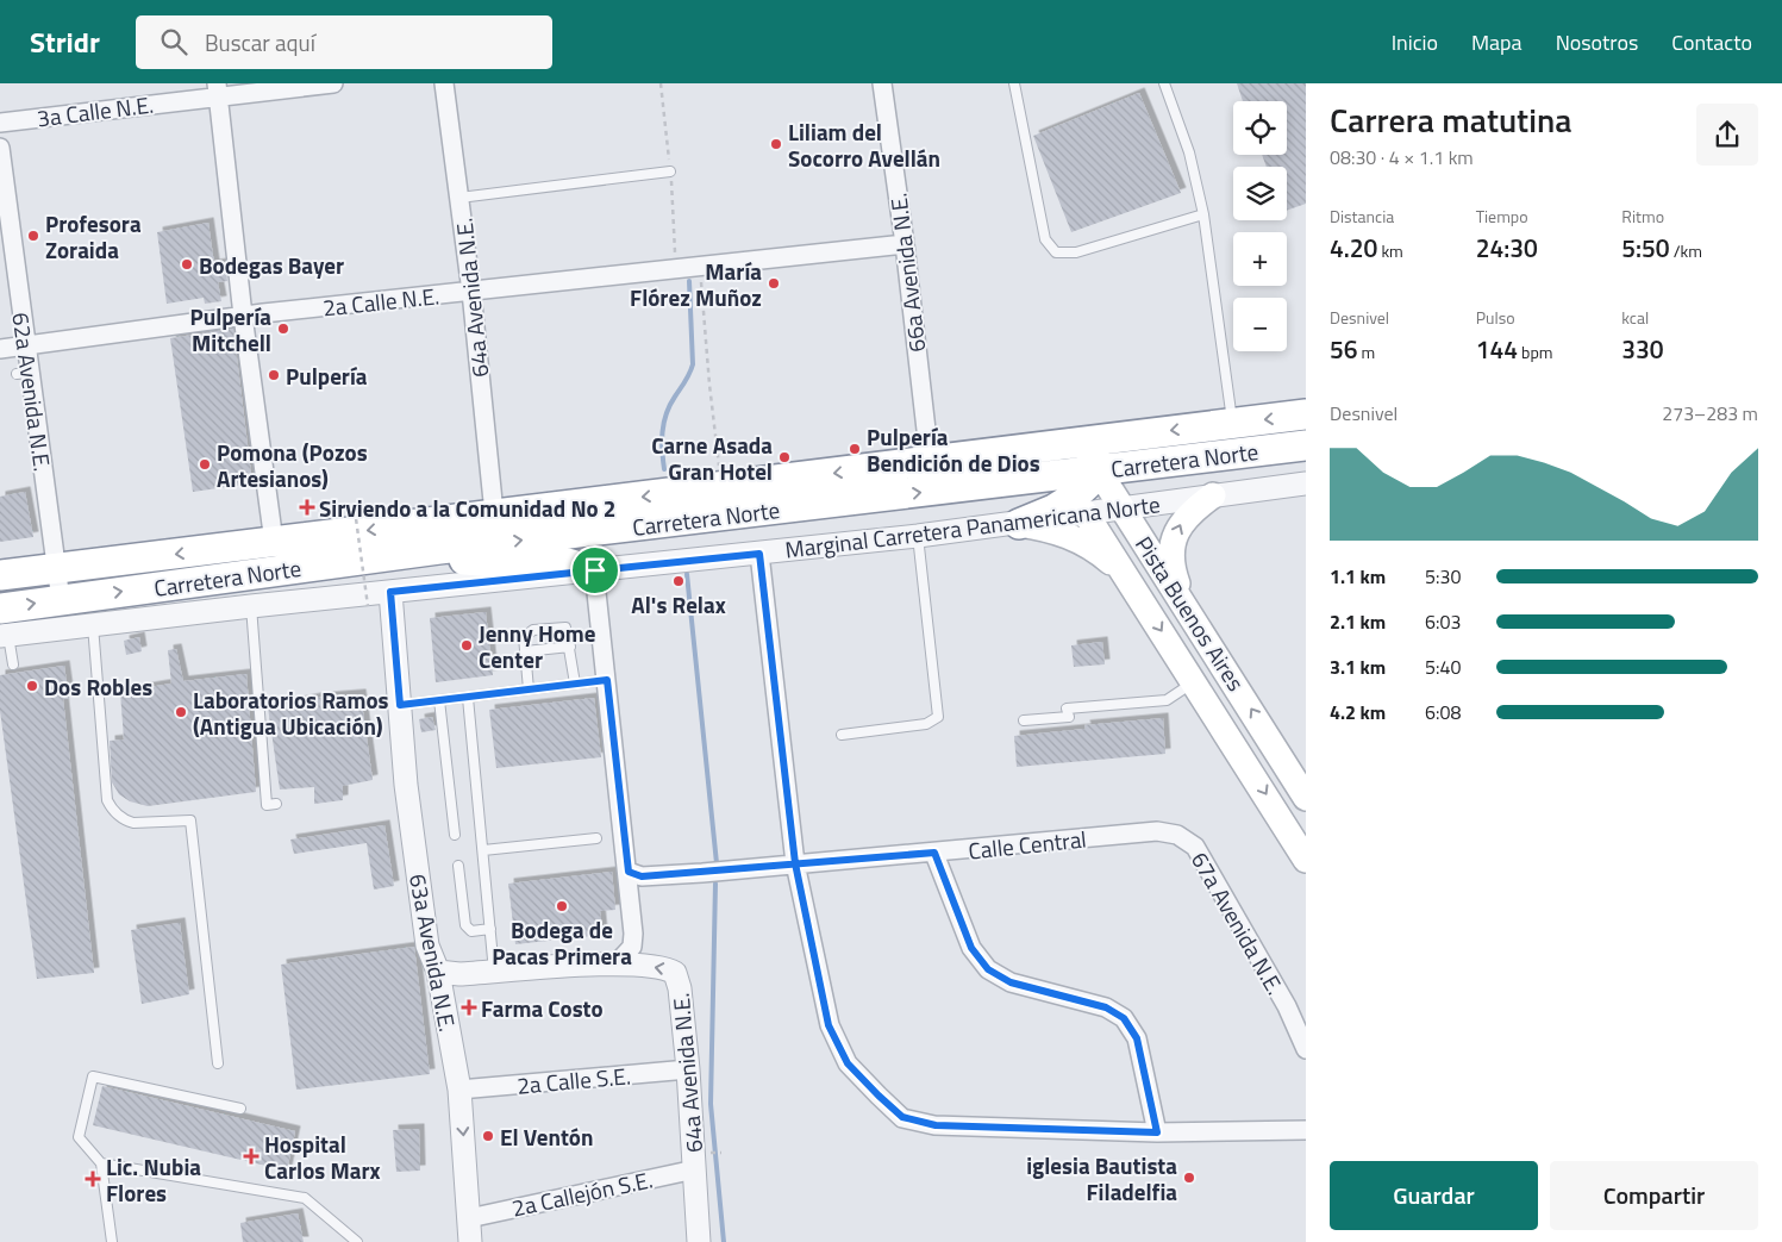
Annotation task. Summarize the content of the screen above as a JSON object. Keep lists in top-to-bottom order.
{
  "streets": {
    "highway": ["Carretera Norte"],
    "main road": ["Pista Buenos Aires"],
    "street": [
      "3a Calle N.E.",
      "66a Avenida N.E.",
      "64a Avenida N.E.",
      "2a Calle N.E.",
      "62a Avenida N.E.",
      "Marginal Carretera Panamericana Norte",
      "Calle Central",
      "67a Avenida N.E.",
      "63a Avenida N.E.",
      "2a Calle S.E.",
      "2a Callejón S.E."
    ]
  },
  "crossings": [
    ["66a Avenida N.E.", "2a Calle N.E."],
    ["66a Avenida N.E.", "Carretera Norte"],
    ["64a Avenida N.E.", "2a Calle N.E."],
    ["64a Avenida N.E.", "Carretera Norte"],
    ["64a Avenida N.E.", "2a Calle S.E."],
    ["64a Avenida N.E.", "2a Callejón S.E."],
    ["2a Calle N.E.", "62a Avenida N.E."],
    ["62a Avenida N.E.", "Carretera Norte"],
    ["Carretera Norte", "Marginal Carretera Panamericana Norte"],
    ["Carretera Norte", "Pista Buenos Aires"],
    ["Marginal Carretera Panamericana Norte", "Pista Buenos Aires"],
    ["Marginal Carretera Panamericana Norte", "63a Avenida N.E."],
    ["Calle Central", "67a Avenida N.E."],
    ["63a Avenida N.E.", "2a Calle S.E."],
    ["63a Avenida N.E.", "2a Callejón S.E."]
  ],
  "places": {
    "other": [
      "Liliam del Socorro Avellán",
      "Profesora Zoraida",
      "Bodegas Bayer",
      "María Flórez Muñoz",
      "Pulpería Mitchell",
      "Pulpería",
      "Pulpería Bendición de Dios",
      "Carne Asada Gran Hotel",
      "Pomona (Pozos Artesianos)",
      "Al's Relax",
      "Jenny Home Center",
      "Dos Robles",
      "Laboratorios Ramos (Antigua Ubicación)",
      "Bodega de Pacas Primera",
      "El Ventón",
      "iglesia Bautista Filadelfia"
    ],
    "health": [
      "Sirviendo a la Comunidad No 2",
      "Farma Costo",
      "Hospital Carlos Marx",
      "Lic. Nubia Flores"
    ]
  },
  "page": {
    "header": "Stridr",
    "search": "Buscar aquí",
    "nav": [
      "Inicio",
      "Mapa",
      "Nosotros",
      "Contacto"
    ],
    "heading": ["Carrera matutina", "08:30 · 4 × 1.1 km"],
    "map_buttons": ["+", "−"],
    "stats": [
      ["Distancia", "4.20 km"],
      ["Tiempo", "24:30"],
      ["Ritmo", "5:50 /km"],
      ["Desnivel", "56 m"],
      ["Pulso", "144 bpm"],
      ["kcal", "330"]
    ],
    "chart": ["Desnivel", "273–283 m"],
    "list": [
      {
        "name": "1.1 km",
        "note": "5:30"
      },
      {
        "name": "2.1 km",
        "note": "6:03"
      },
      {
        "name": "3.1 km",
        "note": "5:40"
      },
      {
        "name": "4.2 km",
        "note": "6:08"
      }
    ],
    "buttons": ["Guardar", "Compartir"]
  }
}
